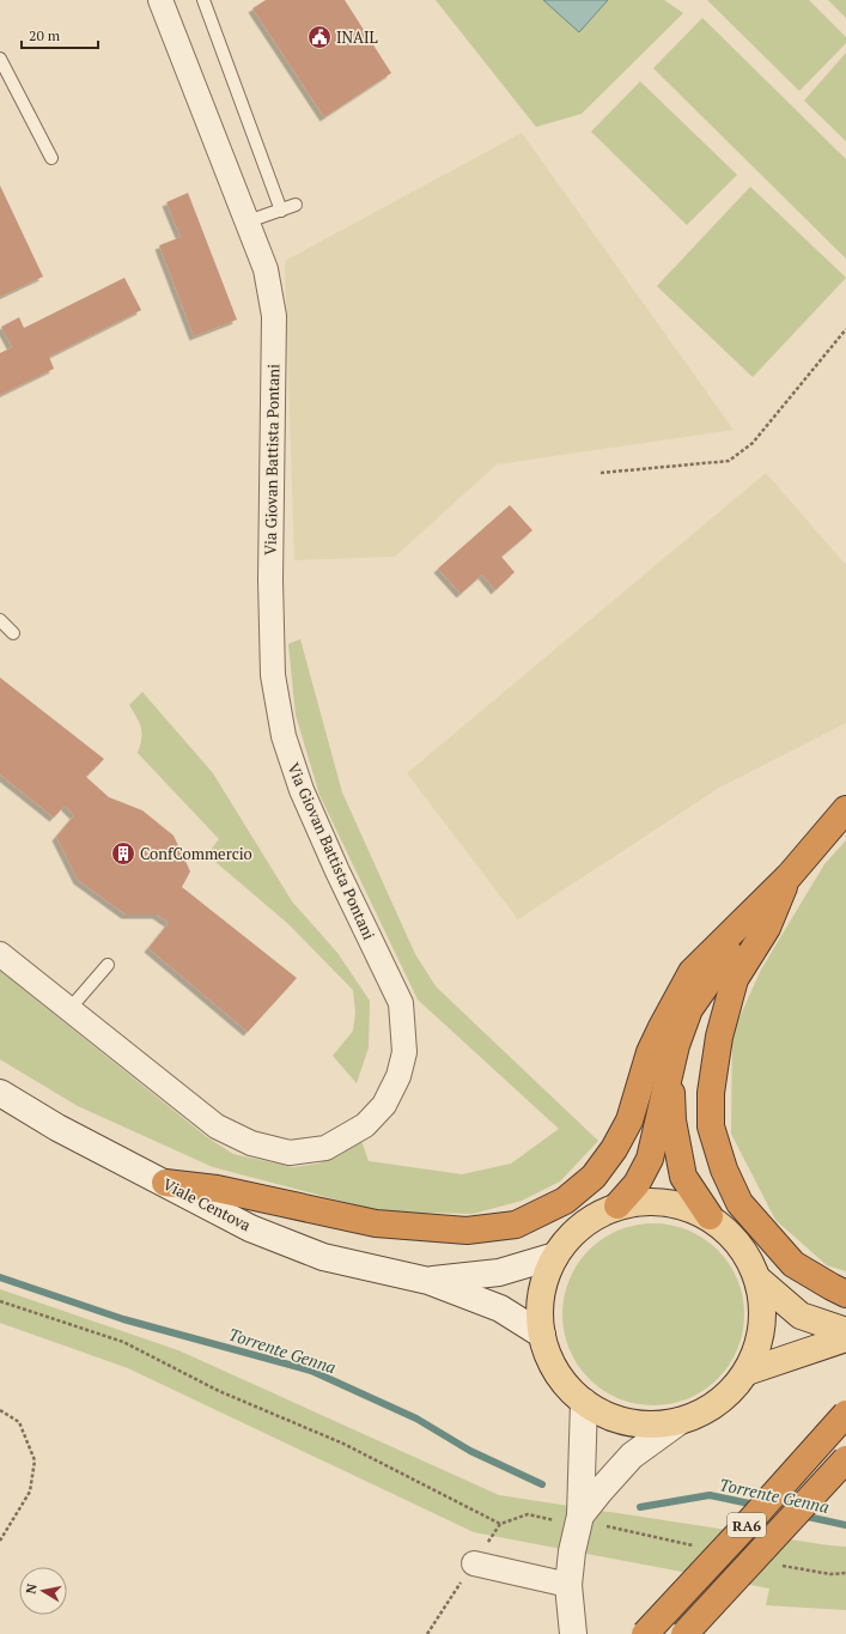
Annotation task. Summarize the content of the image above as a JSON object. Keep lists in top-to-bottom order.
{
  "streets": {
    "highway": ["RA6"],
    "main road": ["Viale Centova"],
    "street": ["Via Giovan Battista Pontani"]
  },
  "water": ["Torrente Genna"],
  "places": {
    "public building": ["INAIL"],
    "building": ["ConfCommercio"]
  },
  "scale_bar": "20 m",
  "north": "left"
}
